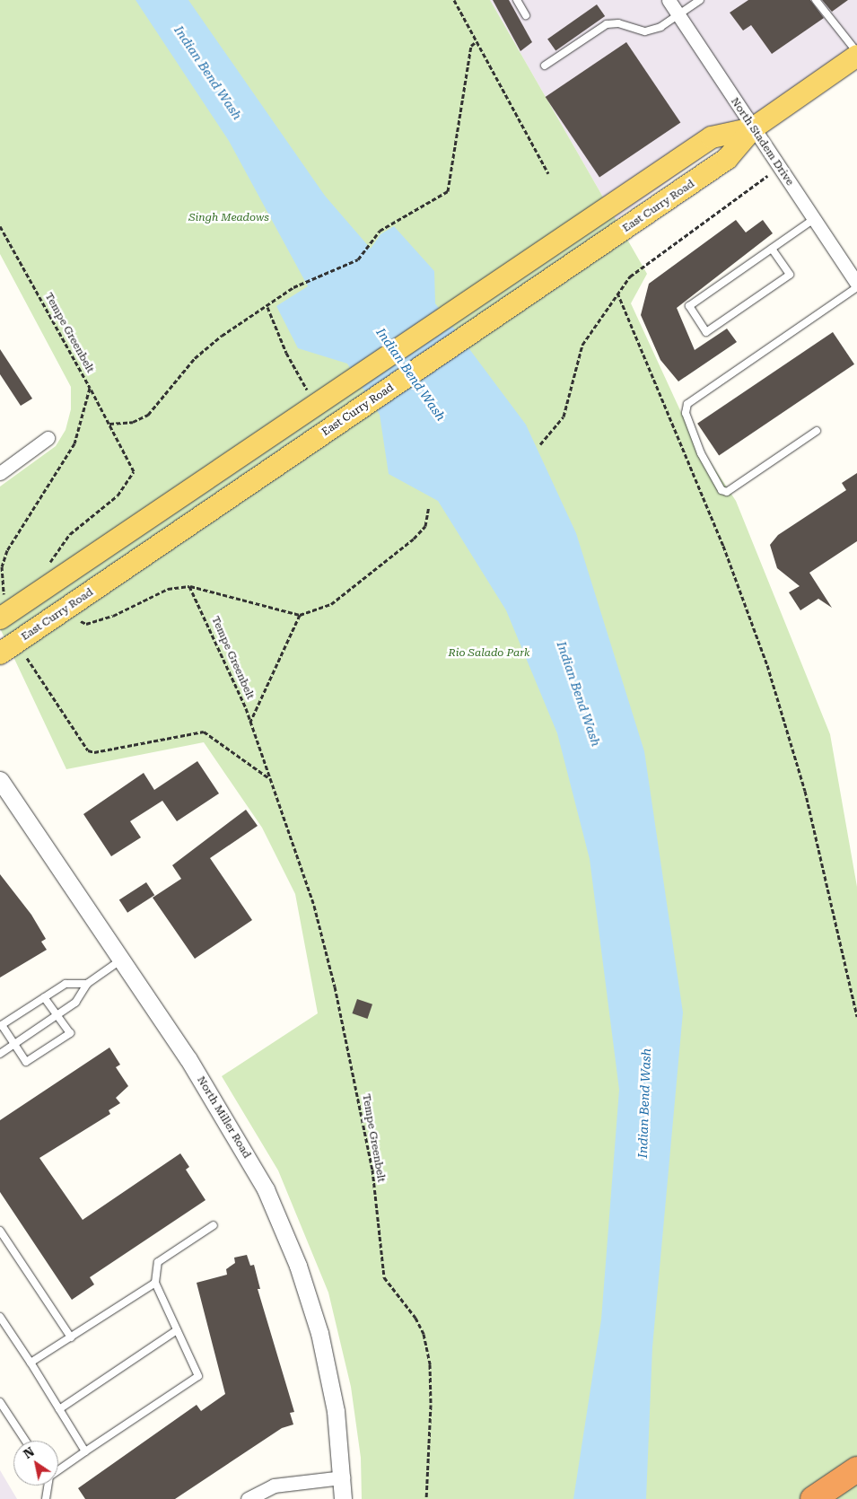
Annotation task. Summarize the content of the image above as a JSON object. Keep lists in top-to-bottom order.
{
  "streets": {
    "main road": ["East Curry Road"],
    "street": ["North Stadem Drive", "North Miller Road"],
    "path": ["Tempe Greenbelt"]
  },
  "crossings": [
    ["North Stadem Drive", "East Curry Road"]
  ],
  "water": ["Indian Bend Wash"],
  "parks": ["Singh Meadows", "Rio Salado Park"],
  "north": "top left"
}
